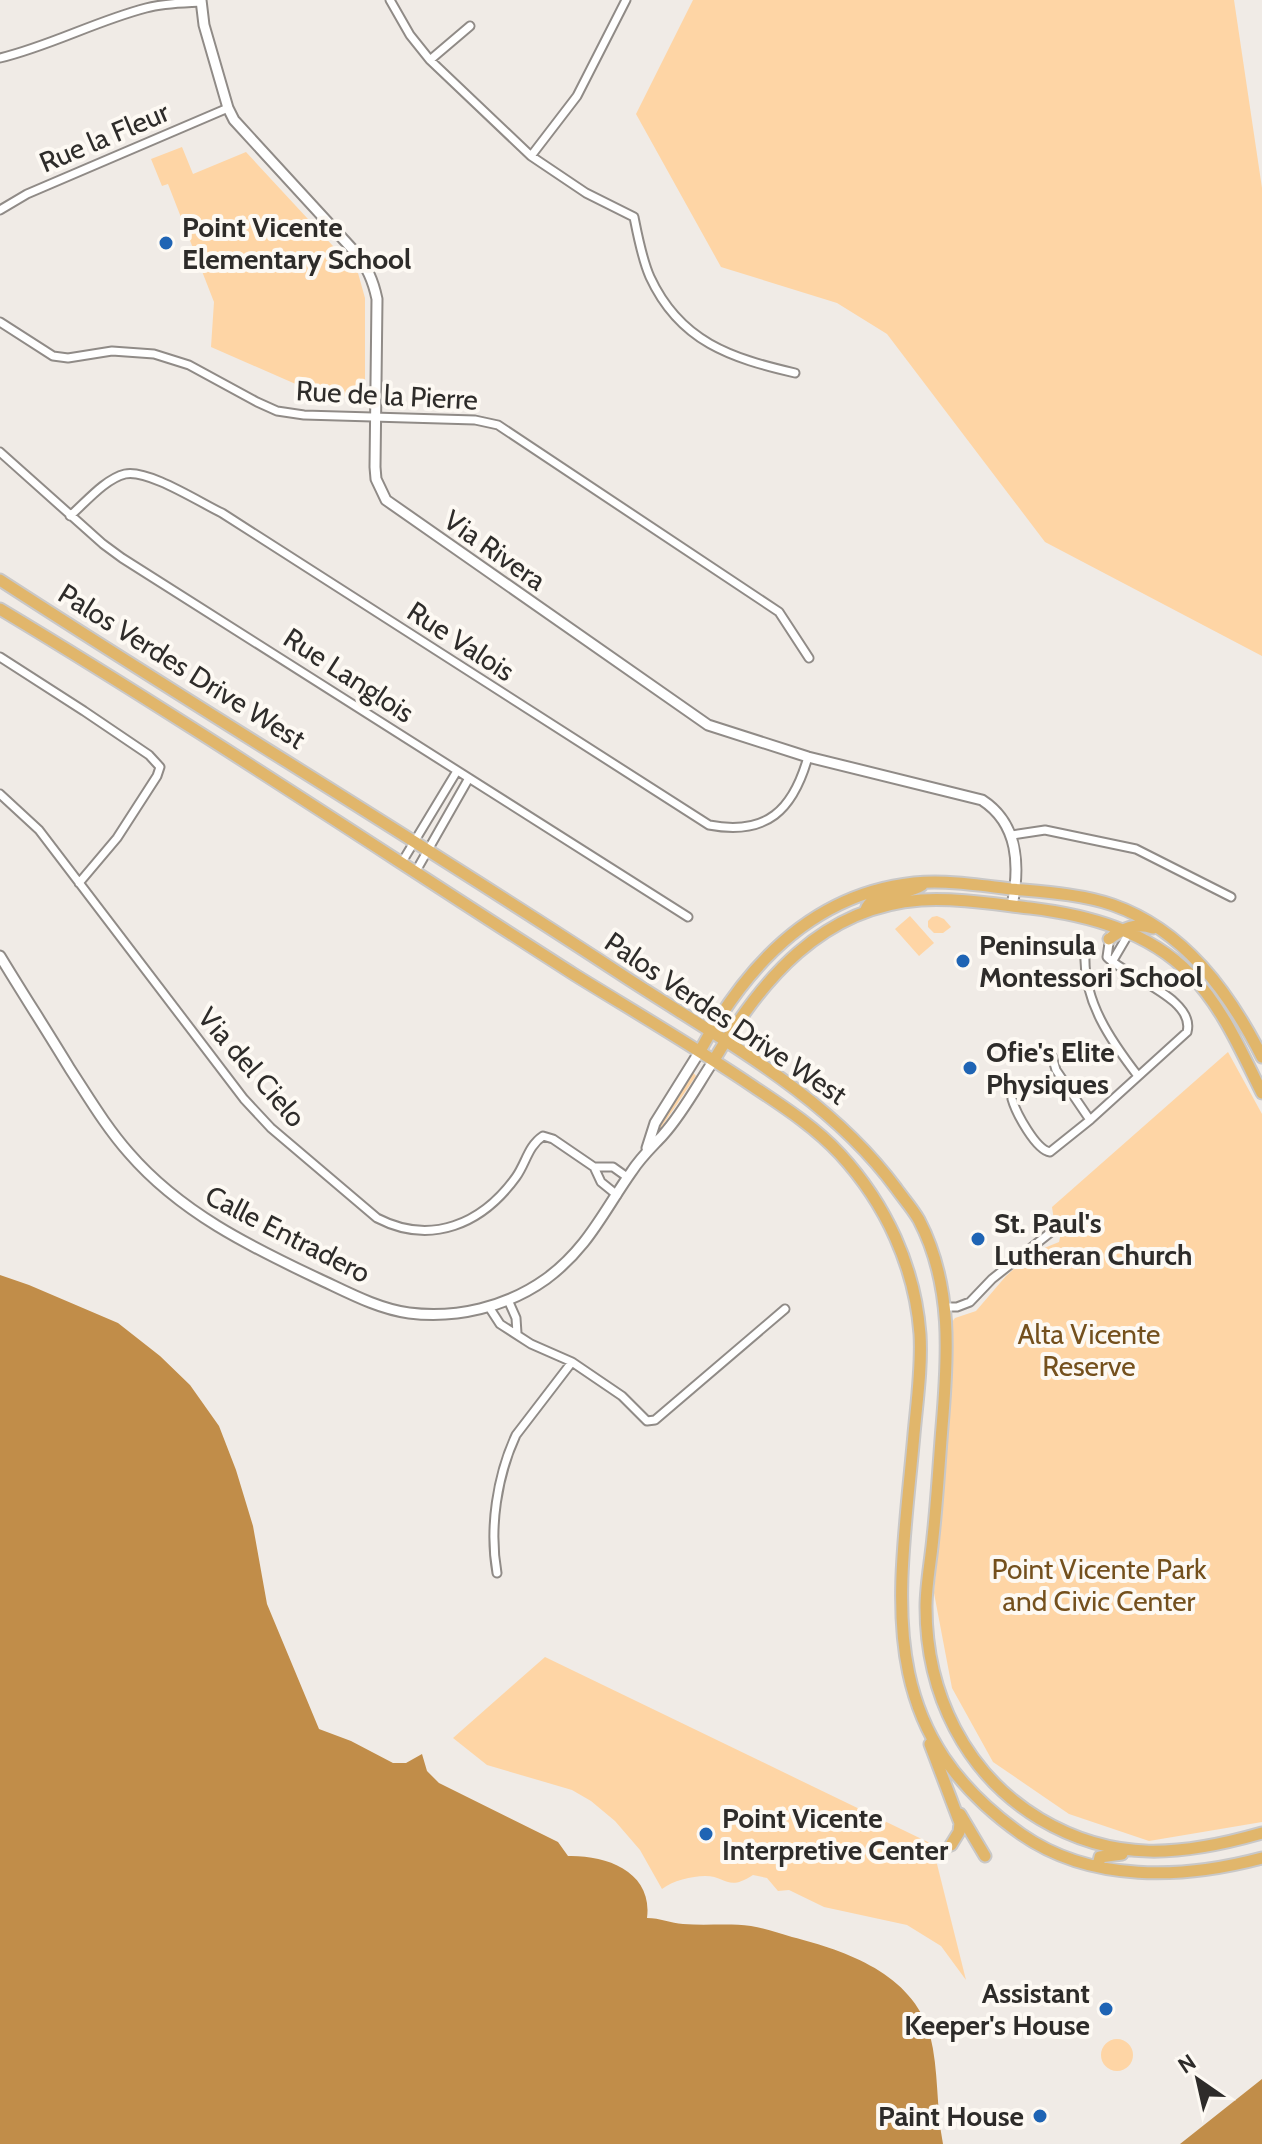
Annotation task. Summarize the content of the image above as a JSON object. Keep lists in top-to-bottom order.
{
  "streets": {
    "main road": ["Palos Verdes Drive West"],
    "street": [
      "Rue la Fleur",
      "Rue de la Pierre",
      "Via Rivera",
      "Rue Valois",
      "Rue Langlois",
      "Via del Cielo",
      "Calle Entradero"
    ]
  },
  "crossings": [
    ["Rue la Fleur", "Via Rivera"],
    ["Rue de la Pierre", "Via Rivera"],
    ["Via Rivera", "Rue Valois"],
    ["Rue Valois", "Rue Langlois"],
    ["Via del Cielo", "Calle Entradero"]
  ],
  "parks": ["Alta Vicente Reserve", "Point Vicente Park and Civic Center"],
  "places": [
    "Point Vicente Elementary School",
    "Peninsula Montessori School",
    "Ofie's Elite Physiques",
    "St. Paul's Lutheran Church",
    "Point Vicente Interpretive Center",
    "Assistant Keeper's House",
    "Paint House"
  ],
  "north": "top left"
}
